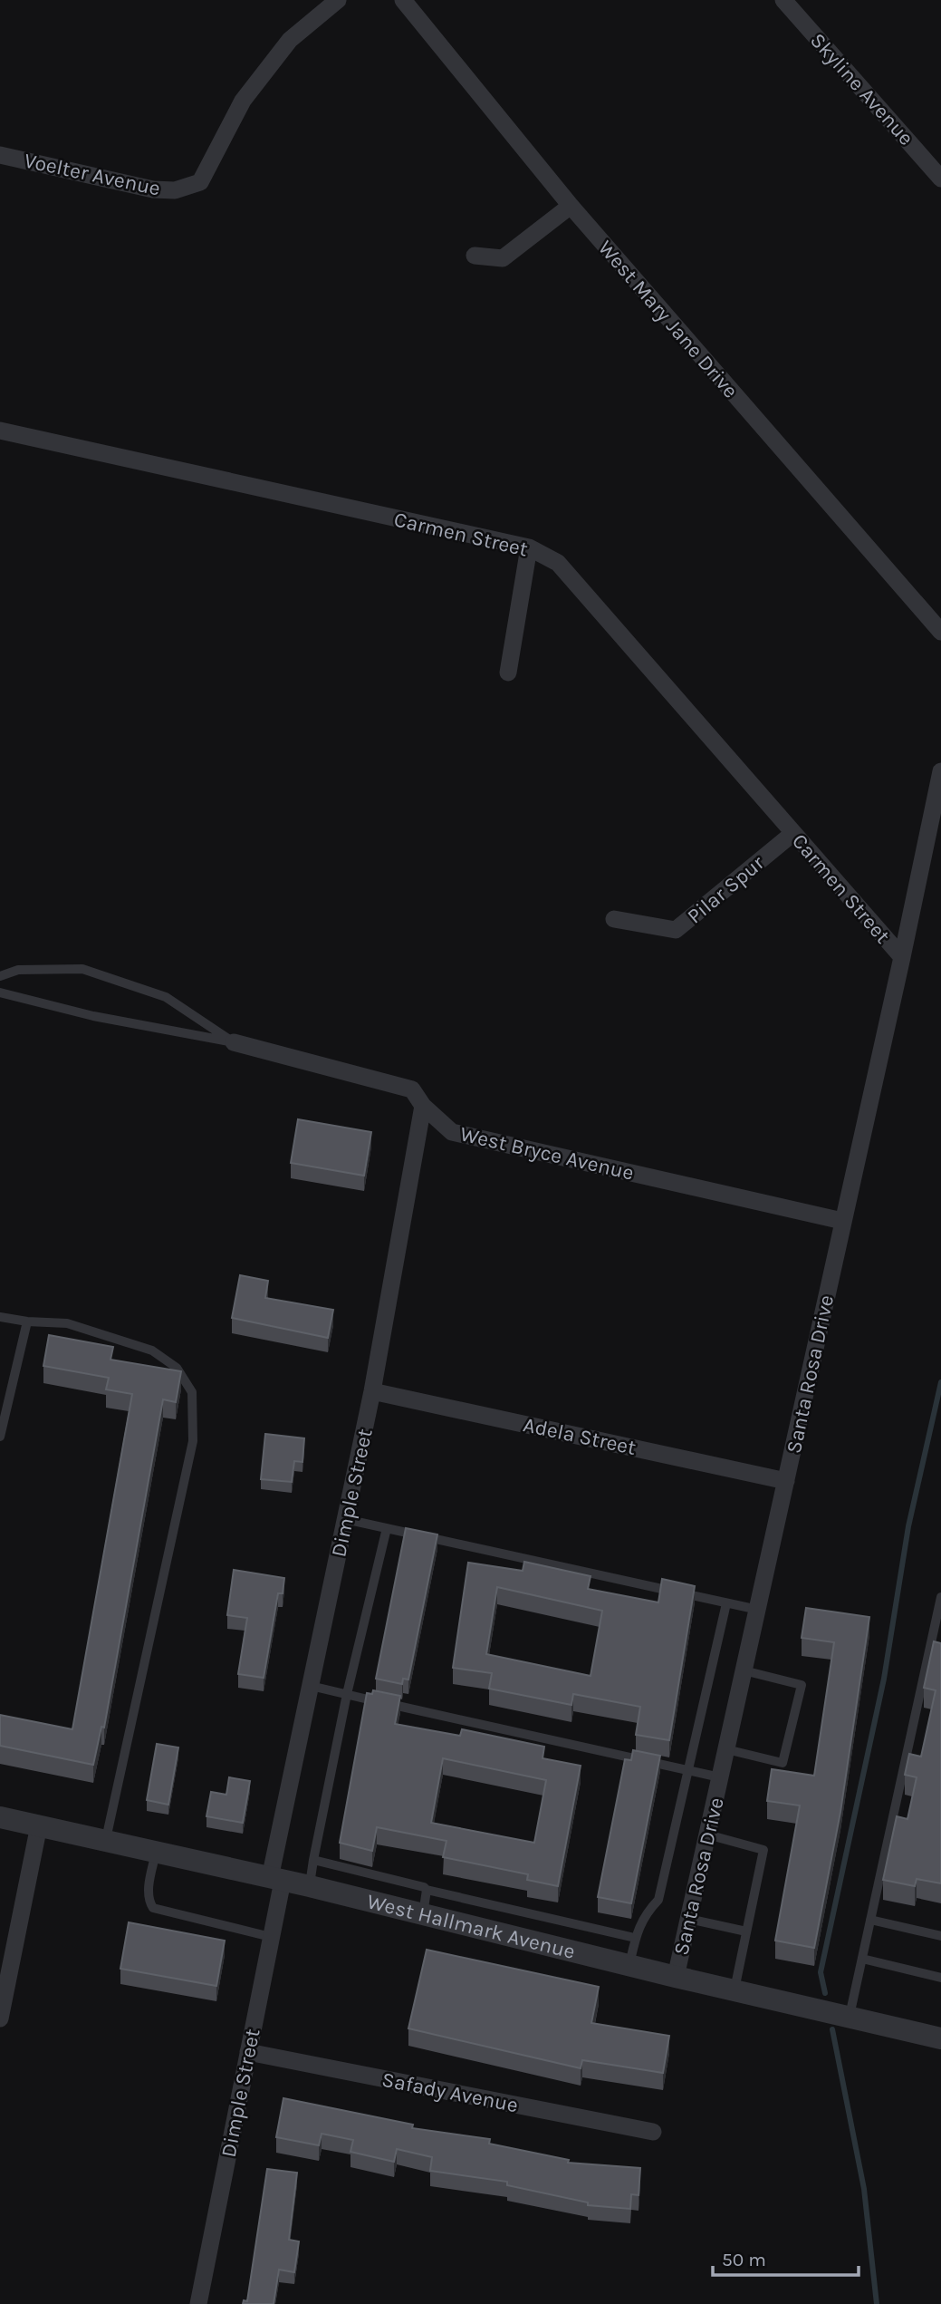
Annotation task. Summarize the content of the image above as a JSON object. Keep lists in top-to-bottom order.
{
  "streets": {
    "street": [
      "Skyline Avenue",
      "Voelter Avenue",
      "West Mary Jane Drive",
      "Carmen Street",
      "Pilar Spur",
      "West Bryce Avenue",
      "Santa Rosa Drive",
      "Adela Street",
      "Dimple Street",
      "West Hallmark Avenue",
      "Safady Avenue"
    ]
  },
  "crossings": [
    ["Carmen Street", "Pilar Spur"],
    ["Carmen Street", "Santa Rosa Drive"],
    ["West Bryce Avenue", "Santa Rosa Drive"],
    ["West Bryce Avenue", "Dimple Street"],
    ["Santa Rosa Drive", "Adela Street"],
    ["Santa Rosa Drive", "West Hallmark Avenue"],
    ["Adela Street", "Dimple Street"],
    ["Dimple Street", "West Hallmark Avenue"],
    ["Dimple Street", "Safady Avenue"]
  ],
  "scale_bar": "50 m"
}
